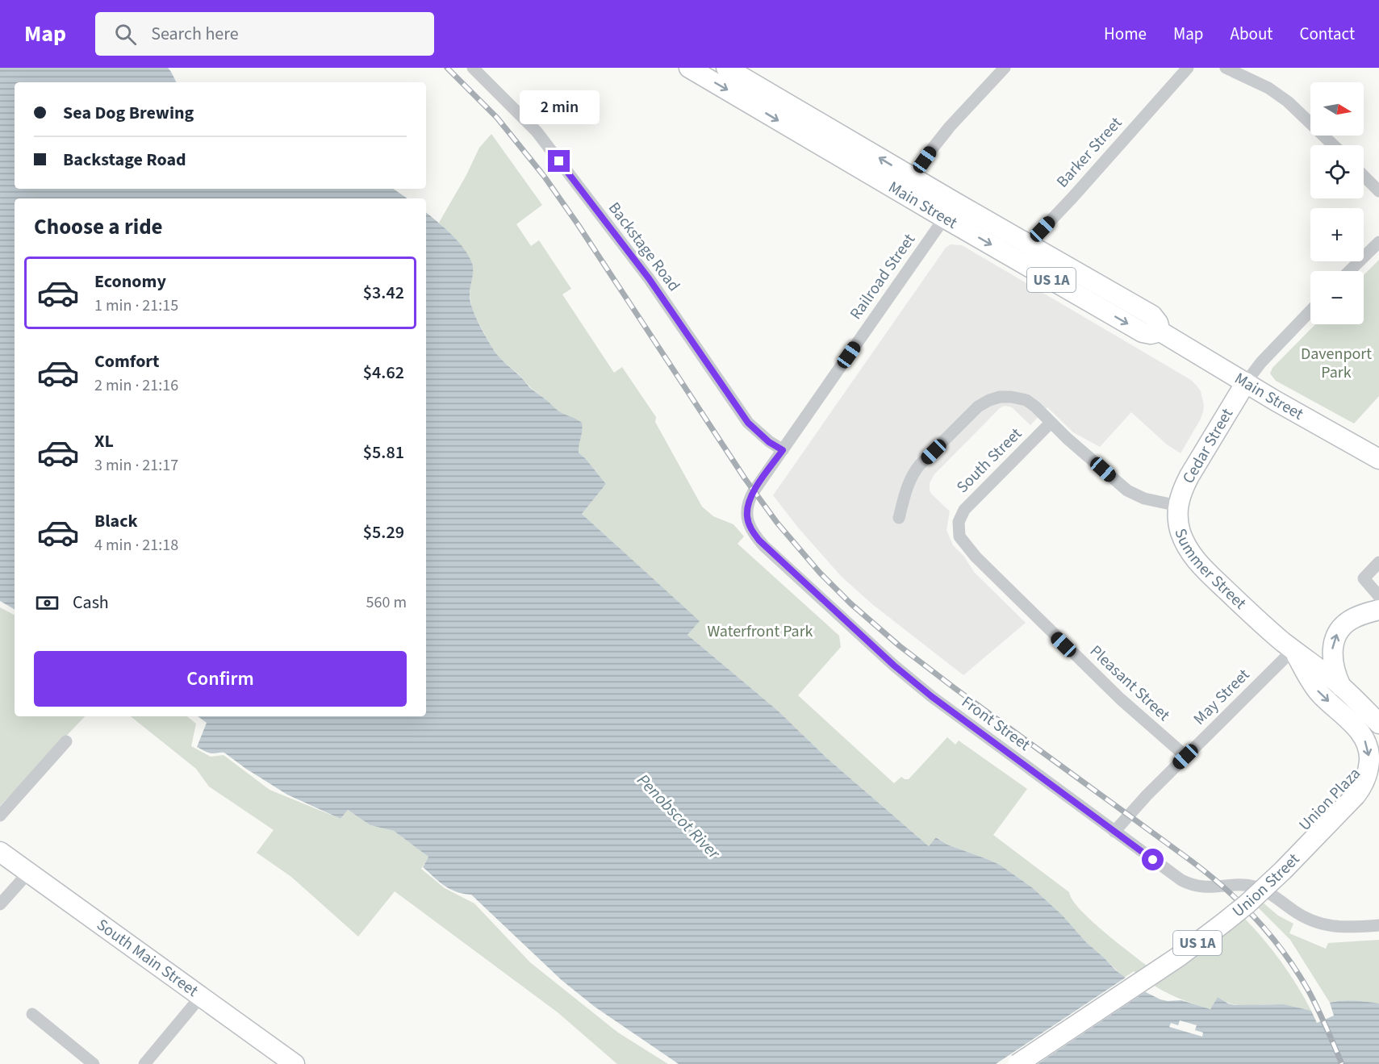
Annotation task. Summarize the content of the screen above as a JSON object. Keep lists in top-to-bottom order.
{
  "streets": {
    "main road": [
      "Main Street",
      "US 1A",
      "Cedar Street",
      "Summer Street",
      "Union Street",
      "South Main Street"
    ],
    "street": [
      "Barker Street",
      "Backstage Road",
      "Railroad Street",
      "South Street",
      "Pleasant Street",
      "May Street",
      "Front Street",
      "Union Plaza"
    ]
  },
  "crossings": [
    ["Barker Street", "Main Street"],
    ["Main Street", "Railroad Street"],
    ["Main Street", "Cedar Street"],
    ["Backstage Road", "Railroad Street"],
    ["Railroad Street", "Front Street"],
    ["US 1A", "Summer Street"],
    ["US 1A", "May Street"],
    ["US 1A", "Union Street"],
    ["Cedar Street", "Summer Street"],
    ["South Street", "Summer Street"],
    ["South Street", "Pleasant Street"],
    ["Summer Street", "May Street"],
    ["Pleasant Street", "May Street"],
    ["May Street", "Front Street"],
    ["Front Street", "Union Plaza"],
    ["Union Plaza", "Union Street"]
  ],
  "water": ["Penobscot River"],
  "parks": ["Davenport Park", "Waterfront Park"],
  "north": "right",
  "page": {
    "header": "Map",
    "search": "Search here",
    "nav": [
      "Home",
      "Map",
      "About",
      "Contact"
    ],
    "map_buttons": ["+", "−"],
    "banner": ["Sea Dog Brewing", "Backstage Road"],
    "bubble": "2 min",
    "heading": "Choose a ride",
    "list": [
      {
        "name": "Economy",
        "note": "1 min · 21:15",
        "value": "$3.42"
      },
      {
        "name": "Comfort",
        "note": "2 min · 21:16",
        "value": "$4.62"
      },
      {
        "name": "XL",
        "note": "3 min · 21:17",
        "value": "$5.81"
      },
      {
        "name": "Black",
        "note": "4 min · 21:18",
        "value": "$5.29"
      }
    ],
    "pay": ["Cash", "560 m"],
    "buttons": "Confirm"
  }
}
